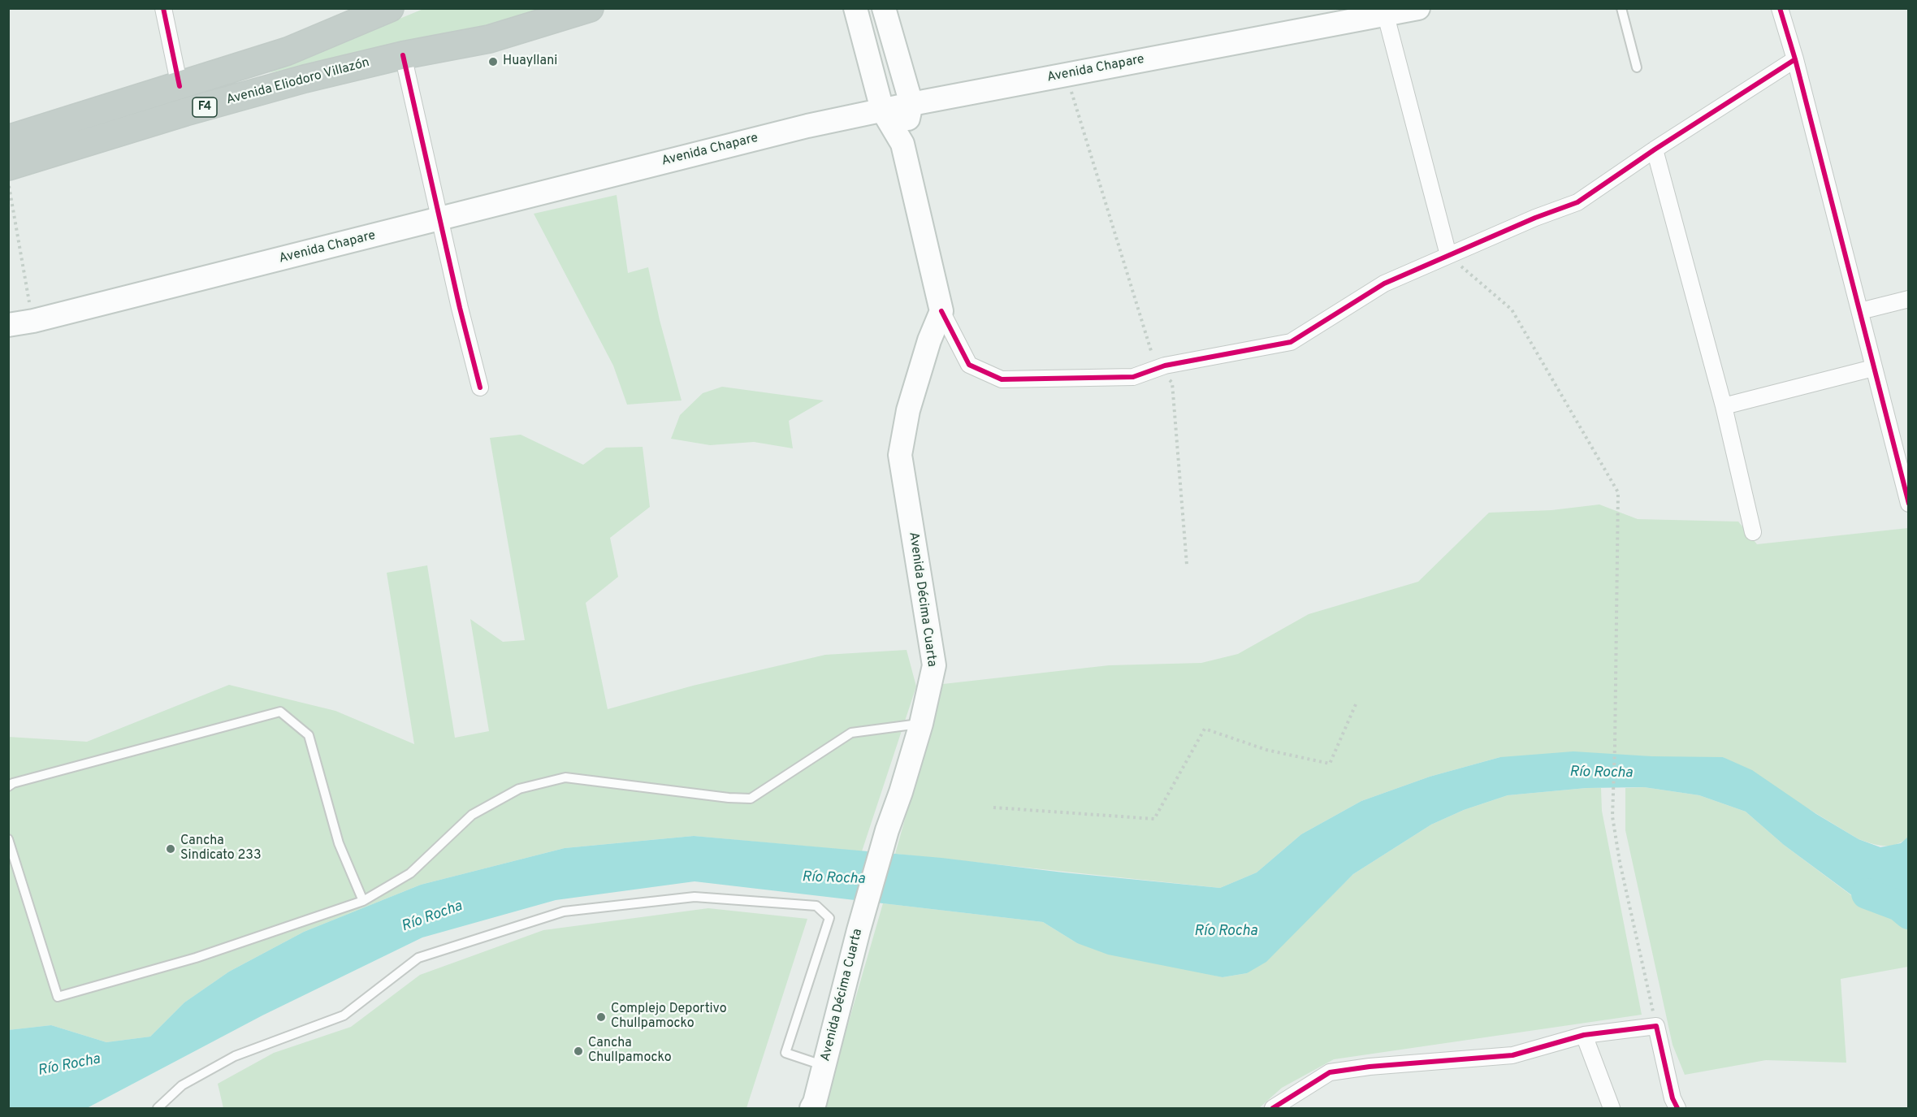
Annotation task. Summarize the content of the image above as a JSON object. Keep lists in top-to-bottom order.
{
  "streets": {
    "highway": ["Avenida Eliodoro Villazón", "F4"],
    "main road": ["Avenida Chapare", "Avenida Décima Cuarta"]
  },
  "water": ["Río Rocha"],
  "places": [
    "Huayllani",
    "Cancha Sindicato 233",
    "Complejo Deportivo Chullpamocko",
    "Cancha Chullpamocko"
  ]
}
